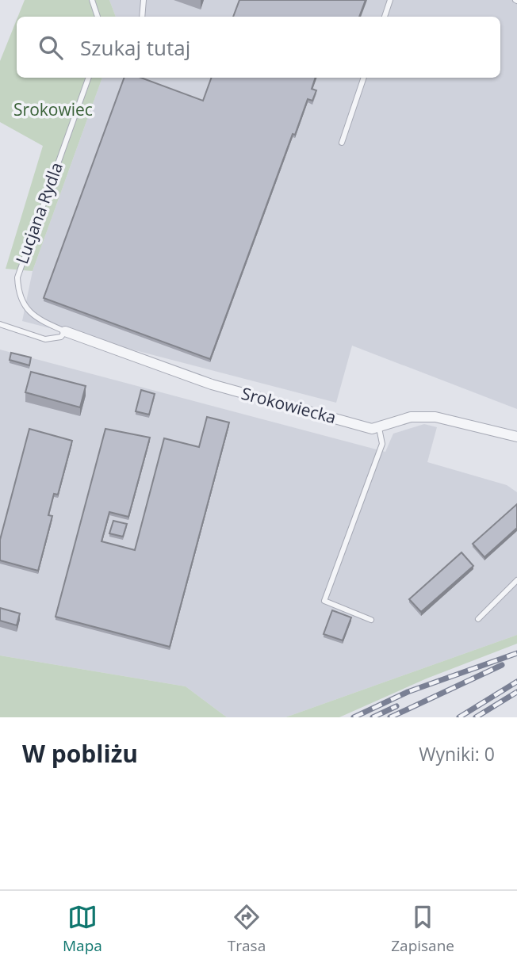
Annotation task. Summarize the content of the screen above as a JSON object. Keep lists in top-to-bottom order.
{
  "streets": {
    "street": ["Srokowiecka"],
    "lane": ["Lucjana Rydla"]
  },
  "crossings": [
    ["Lucjana Rydla", "Srokowiecka"]
  ],
  "parks": ["Srokowiec"],
  "page": {
    "search": "Szukaj tutaj",
    "heading": ["W pobliżu", "Wyniki: 0"],
    "nav": ["Mapa", "Trasa", "Zapisane"]
  }
}
